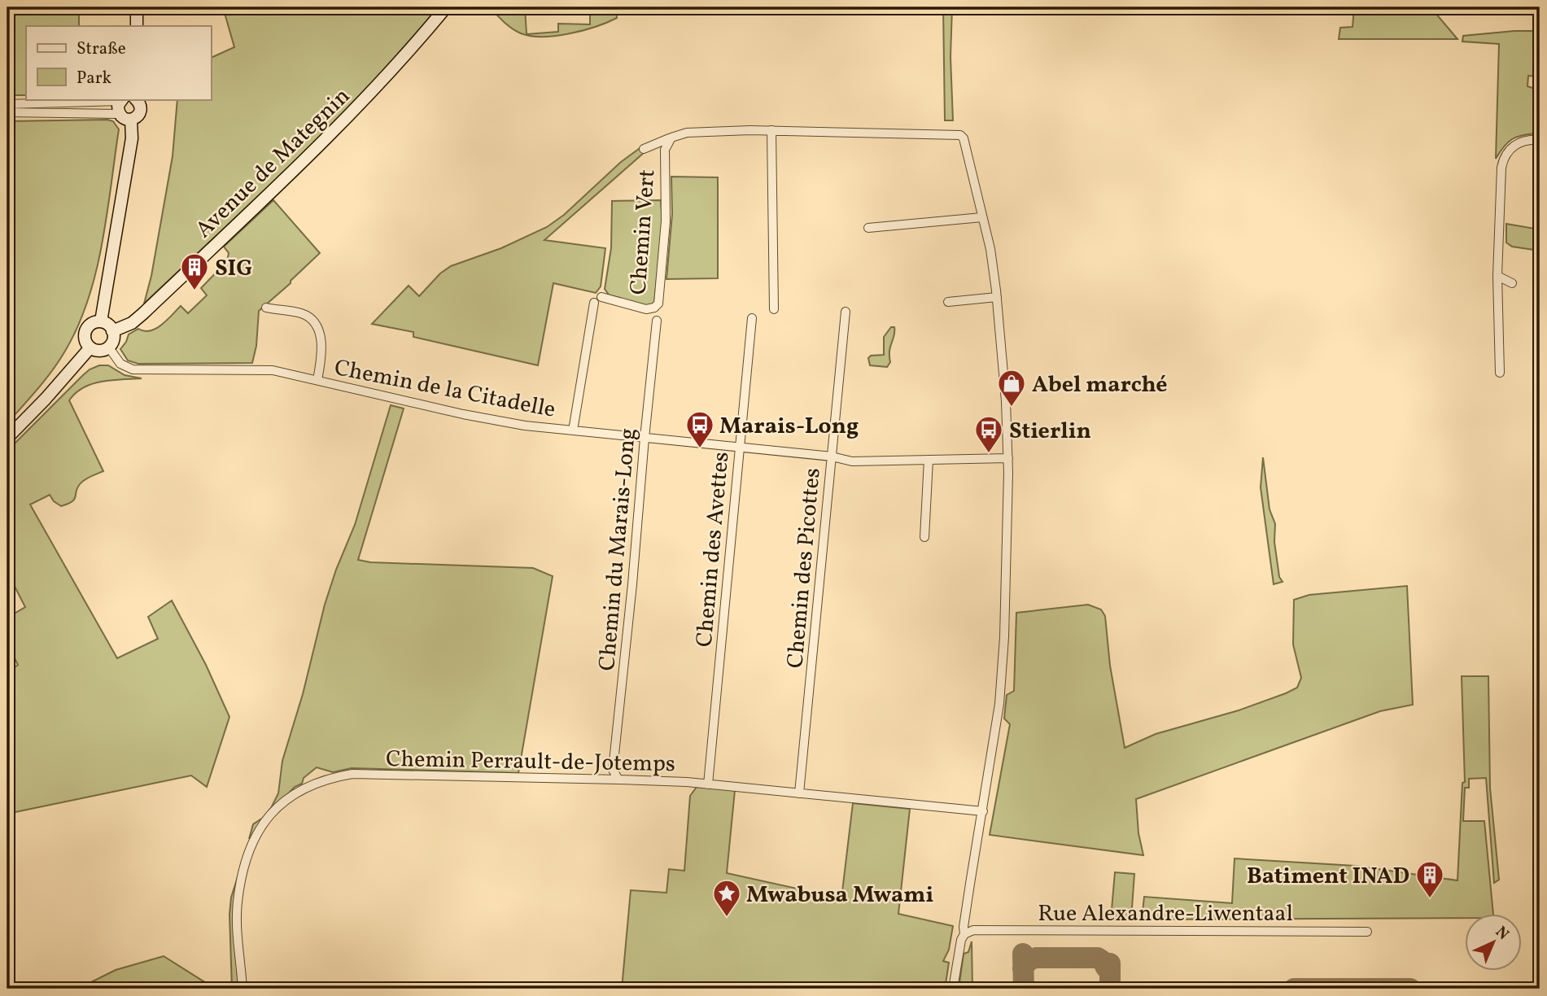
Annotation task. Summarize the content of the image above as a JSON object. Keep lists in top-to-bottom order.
{
  "streets": {
    "main road": ["Avenue de Mategnin"],
    "street": [
      "Chemin Vert",
      "Chemin de la Citadelle",
      "Chemin du Marais-Long",
      "Chemin des Avettes",
      "Chemin des Picottes",
      "Chemin Perrault-de-Jotemps",
      "Rue Alexandre-Liwentaal"
    ]
  },
  "crossings": [
    ["Avenue de Mategnin", "Chemin de la Citadelle"],
    ["Chemin de la Citadelle", "Chemin du Marais-Long"],
    ["Chemin de la Citadelle", "Chemin des Avettes"],
    ["Chemin de la Citadelle", "Chemin des Picottes"],
    ["Chemin du Marais-Long", "Chemin Perrault-de-Jotemps"],
    ["Chemin des Avettes", "Chemin Perrault-de-Jotemps"],
    ["Chemin des Picottes", "Chemin Perrault-de-Jotemps"]
  ],
  "places": {
    "building": ["SIG", "Batiment INAD"],
    "shop": ["Abel marché"],
    "bus stop": ["Marais-Long", "Stierlin"],
    "place": ["Mwabusa Mwami"]
  },
  "legend": ["Straße", "Park"],
  "north": "top right"
}
